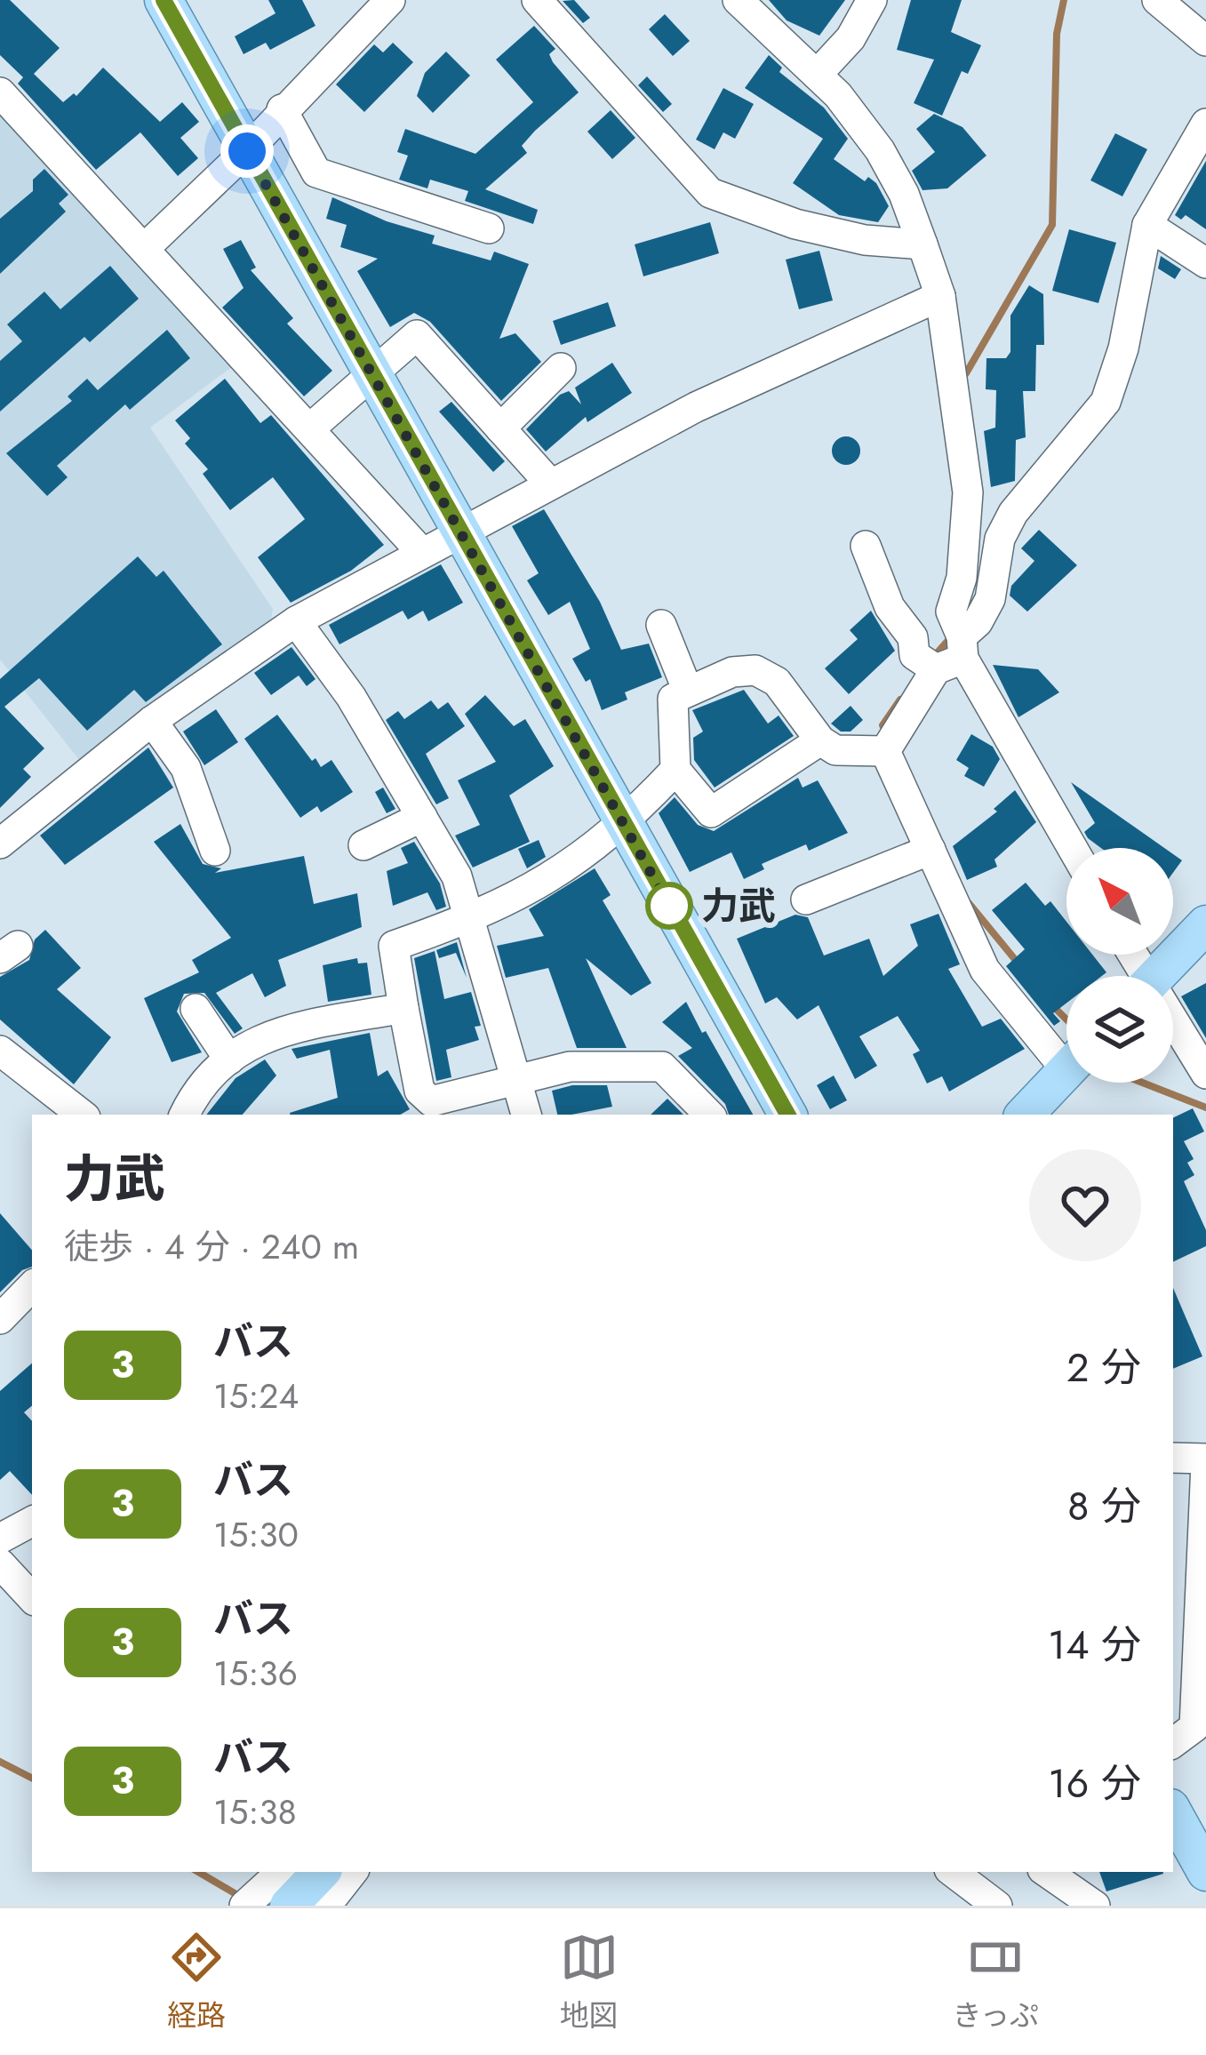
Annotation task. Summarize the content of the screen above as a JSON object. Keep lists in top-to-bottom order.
{
  "places": ["力武"],
  "lines": ["bus line 3"],
  "north": "top left",
  "page": {
    "heading": ["力武", "徒歩 · 4 分 · 240 m"],
    "list": [
      {
        "mark": "3",
        "name": "バス",
        "note": "15:24",
        "value": "2 分"
      },
      {
        "mark": "3",
        "name": "バス",
        "note": "15:30",
        "value": "8 分"
      },
      {
        "mark": "3",
        "name": "バス",
        "note": "15:36",
        "value": "14 分"
      },
      {
        "mark": "3",
        "name": "バス",
        "note": "15:38",
        "value": "16 分"
      }
    ],
    "tabs": ["経路", "地図", "きっぷ"]
  }
}
